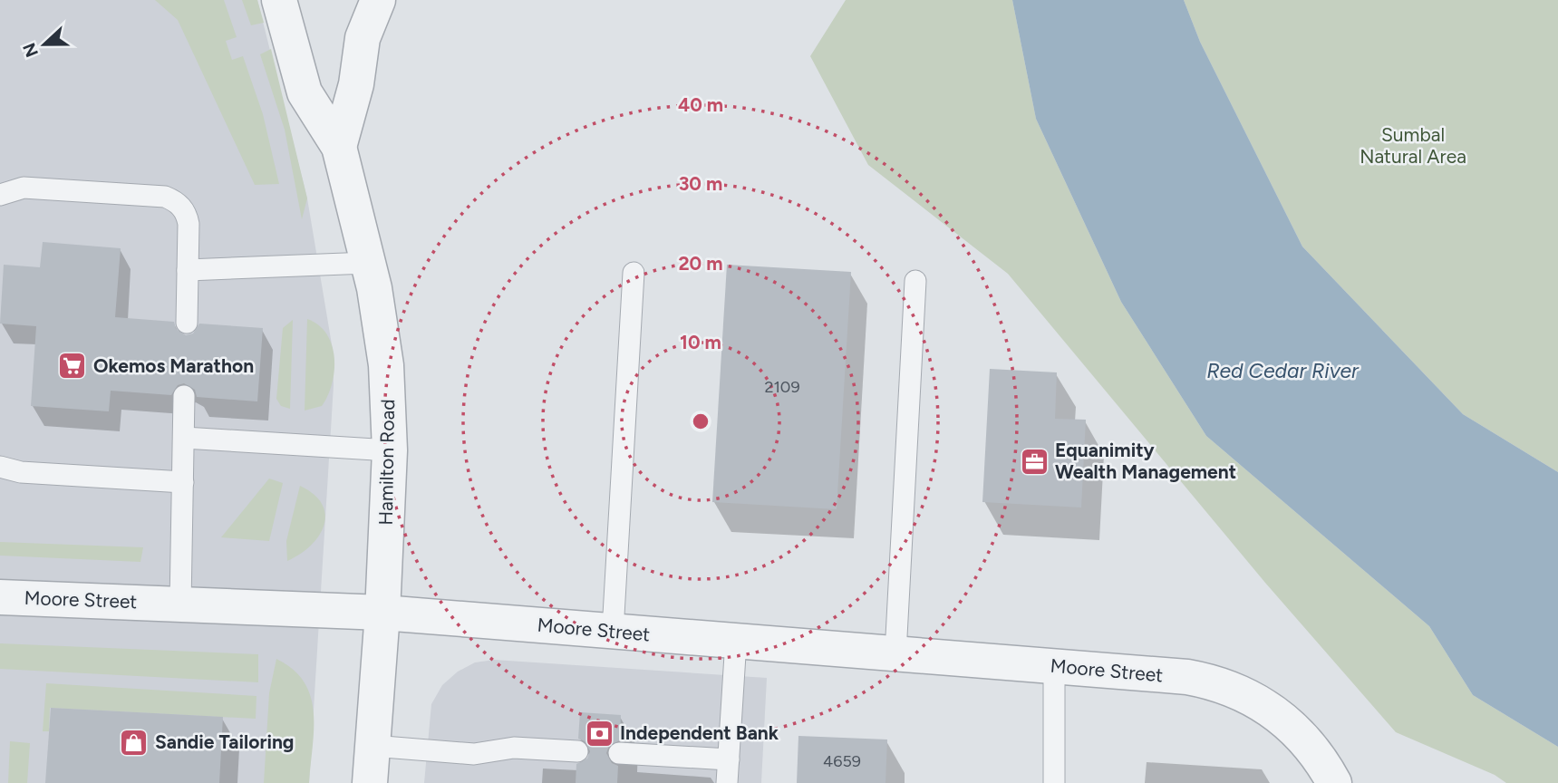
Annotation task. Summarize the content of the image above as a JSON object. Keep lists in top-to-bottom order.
{
  "streets": {
    "street": ["Hamilton Road", "Moore Street"]
  },
  "crossings": [
    ["Hamilton Road", "Moore Street"]
  ],
  "water": ["Red Cedar River"],
  "parks": ["Sumbal Natural Area"],
  "places": {
    "supermarket": ["Okemos Marathon"],
    "office": ["Equanimity Wealth Management"],
    "bank": ["Independent Bank"],
    "shop": ["Sandie Tailoring"]
  },
  "house_numbers": ["2109", "4659"],
  "north": "left",
  "rings": [
    "40 m",
    "30 m",
    "20 m",
    "10 m"
  ]
}
